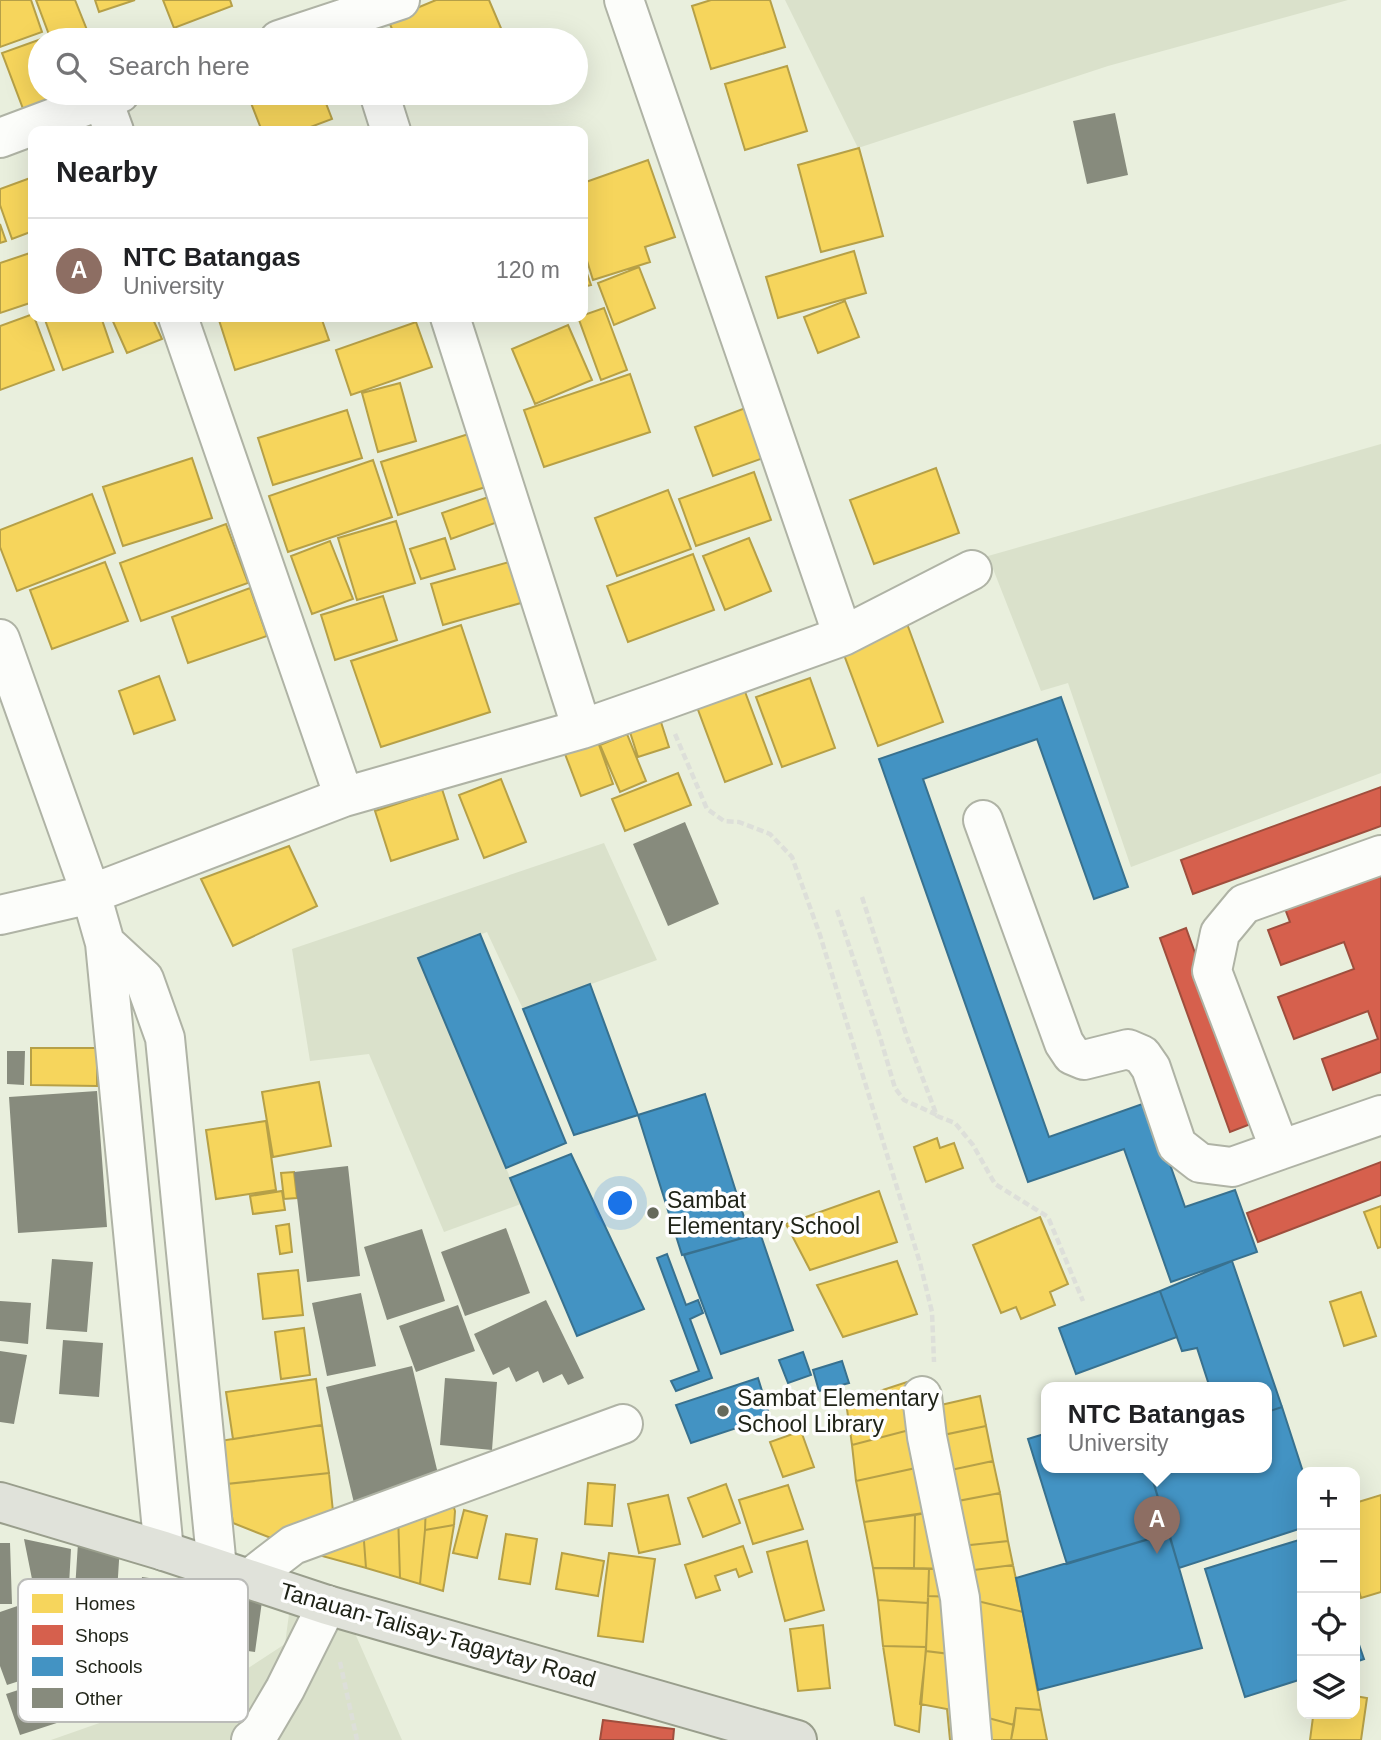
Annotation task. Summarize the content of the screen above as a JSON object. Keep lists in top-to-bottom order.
{
  "streets": {
    "main road": ["Tanauan-Talisay-Tagaytay Road"]
  },
  "places": ["Sambat Elementary School", "Sambat Elementary School Library"],
  "legend": [
    "Homes",
    "Shops",
    "Schools",
    "Other"
  ],
  "page": {
    "search": "Search here",
    "heading": "Nearby",
    "list": [
      {
        "mark": "A",
        "name": "NTC Batangas",
        "note": "University",
        "value": "120 m"
      }
    ],
    "popup": ["NTC Batangas", "University"],
    "map_buttons": ["+", "−"],
    "pins": "A"
  }
}
